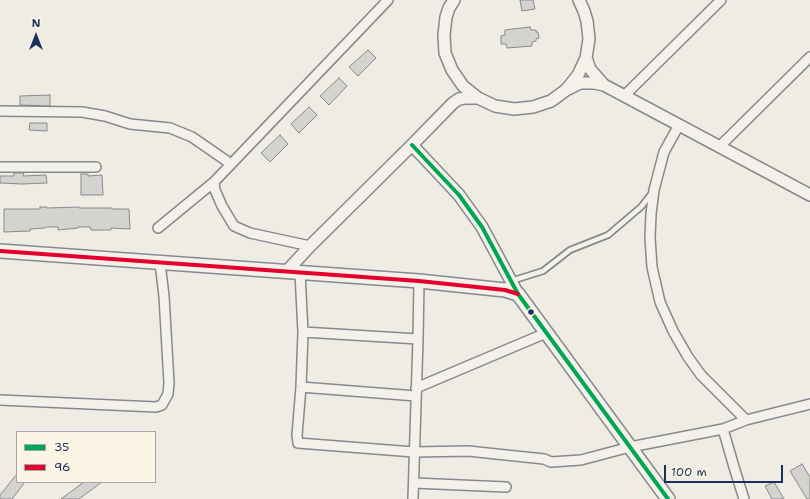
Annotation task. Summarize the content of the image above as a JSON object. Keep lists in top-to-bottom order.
{
  "lines": ["transit line 35", "transit line 96"],
  "legend": ["35", "96"],
  "scale_bar": "100 m",
  "north": "top"
}
